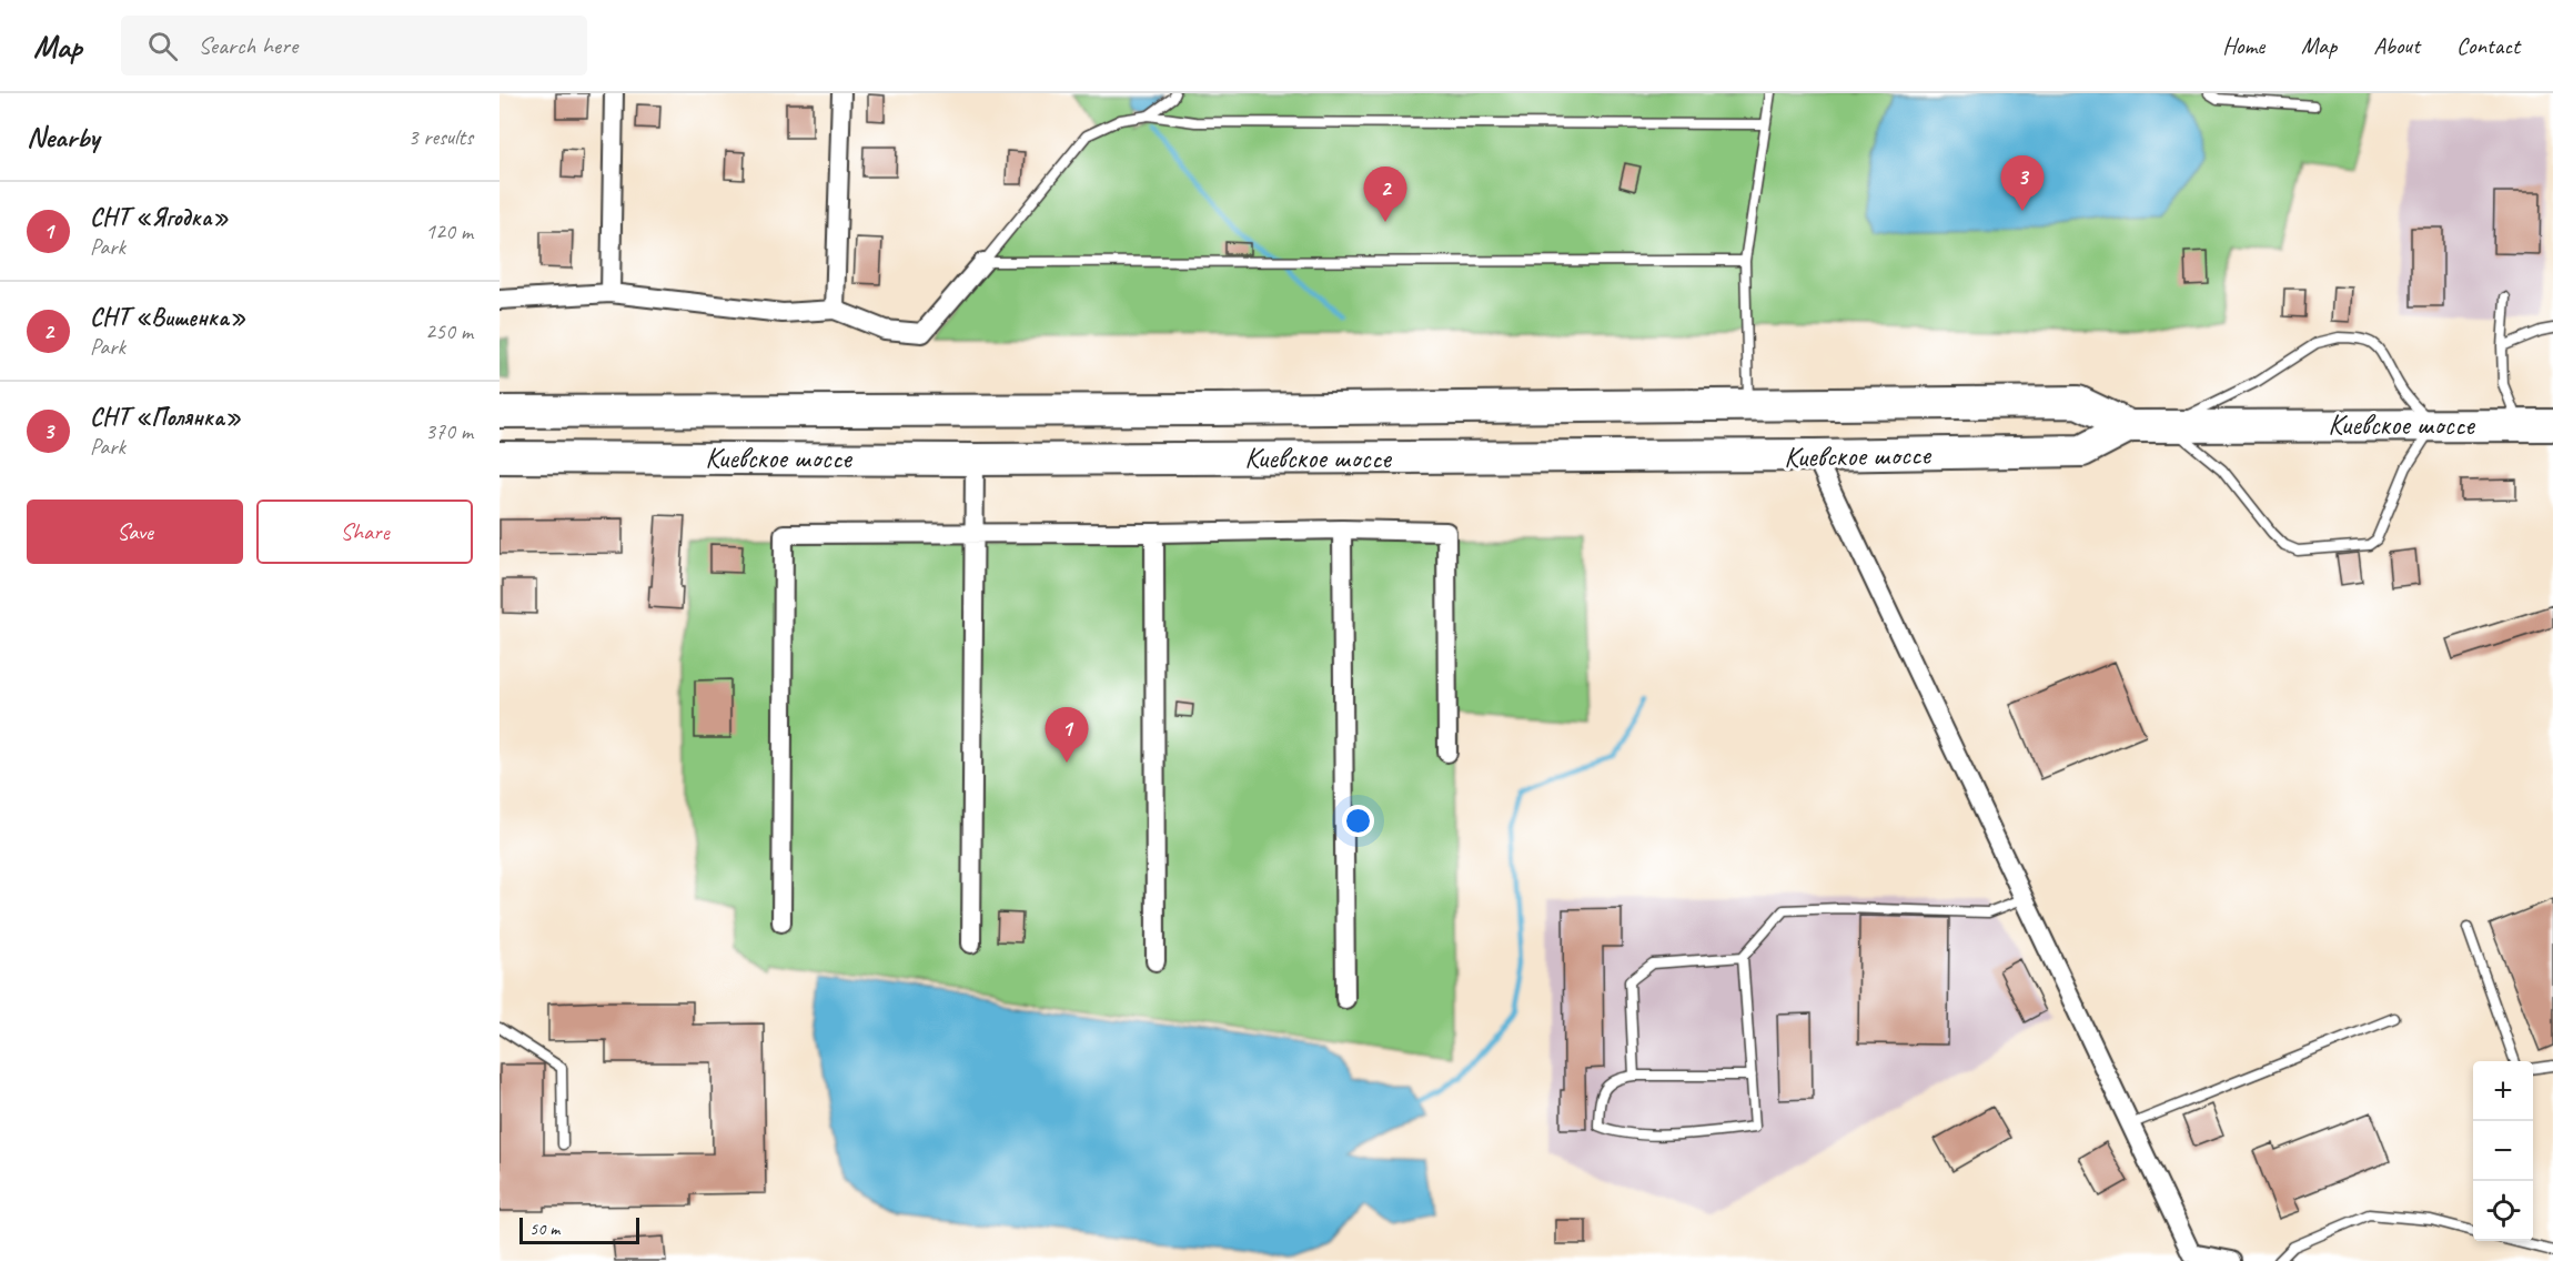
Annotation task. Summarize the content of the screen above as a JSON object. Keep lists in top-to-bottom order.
{
  "streets": {
    "highway": ["Киевское шоссе"]
  },
  "scale_bar": "50 m",
  "page": {
    "header": "Map",
    "search": "Search here",
    "nav": [
      "Home",
      "Map",
      "About",
      "Contact"
    ],
    "heading": ["Nearby", "3 results"],
    "pins": ["3", "2", "1"],
    "list": [
      {
        "mark": "1",
        "name": "СНТ «Ягодка»",
        "note": "Park",
        "value": "120 m"
      },
      {
        "mark": "2",
        "name": "СНТ «Вишенка»",
        "note": "Park",
        "value": "250 m"
      },
      {
        "mark": "3",
        "name": "СНТ «Полянка»",
        "note": "Park",
        "value": "370 m"
      }
    ],
    "buttons": ["Save", "Share"],
    "map_buttons": ["+", "−"],
    "scale": "50 m"
  }
}
